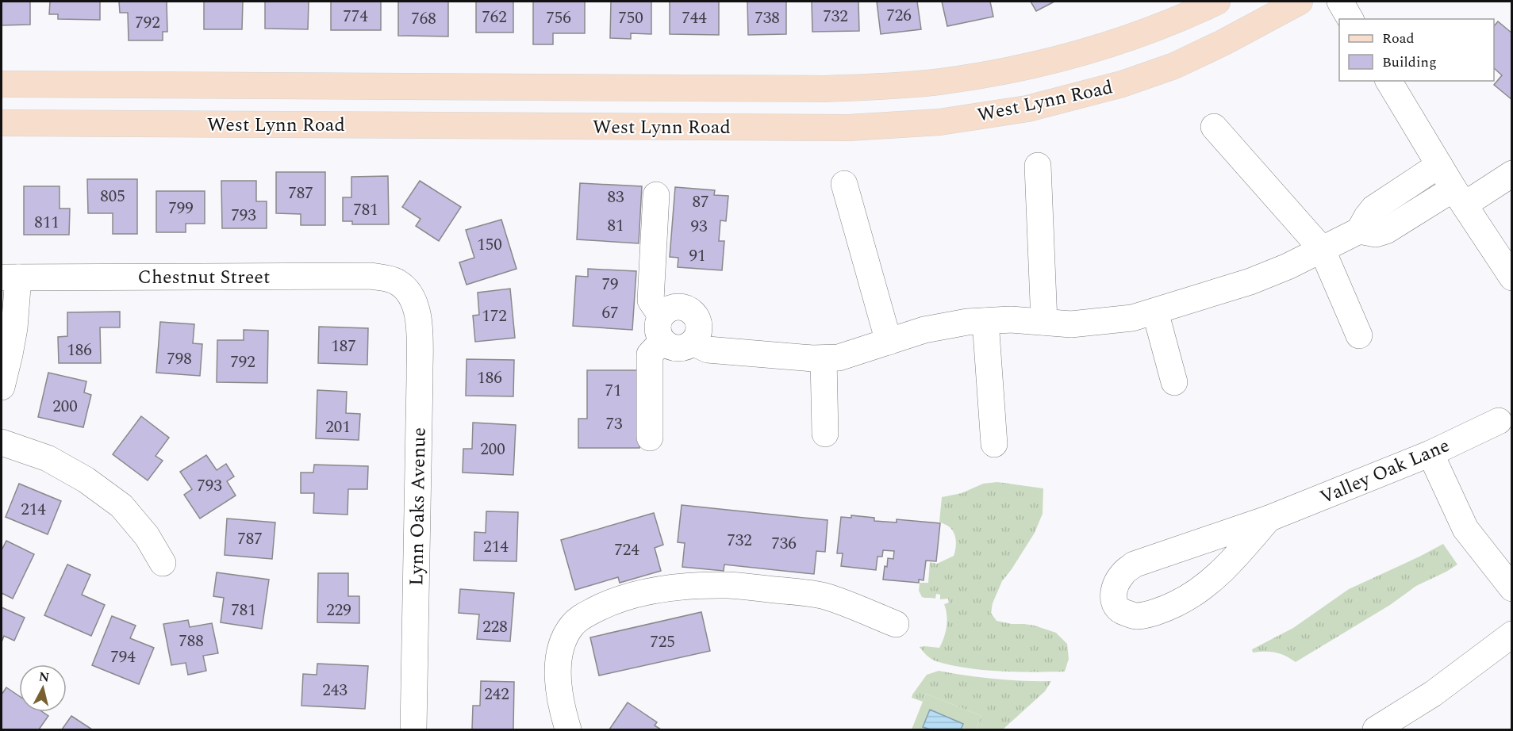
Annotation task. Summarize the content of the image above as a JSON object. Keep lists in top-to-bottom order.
{
  "streets": {
    "main road": ["West Lynn Road"],
    "street": ["Chestnut Street", "Valley Oak Lane", "Lynn Oaks Avenue"]
  },
  "crossings": [
    ["Chestnut Street", "Lynn Oaks Avenue"]
  ],
  "house_numbers": [
    "726",
    "774",
    "732",
    "762",
    "756",
    "750",
    "744",
    "738",
    "768",
    "792",
    "787",
    "805",
    "83",
    "87",
    "799",
    "781",
    "793",
    "811",
    "81",
    "93",
    "150",
    "91",
    "79",
    "67",
    "172",
    "187",
    "186",
    "798",
    "792",
    "186",
    "71",
    "200",
    "73",
    "201",
    "200",
    "793",
    "214",
    "787",
    "732",
    "736",
    "214",
    "724",
    "781",
    "229",
    "228",
    "788",
    "725",
    "794",
    "243",
    "242"
  ],
  "legend": ["Road", "Building"],
  "north": "top"
}
